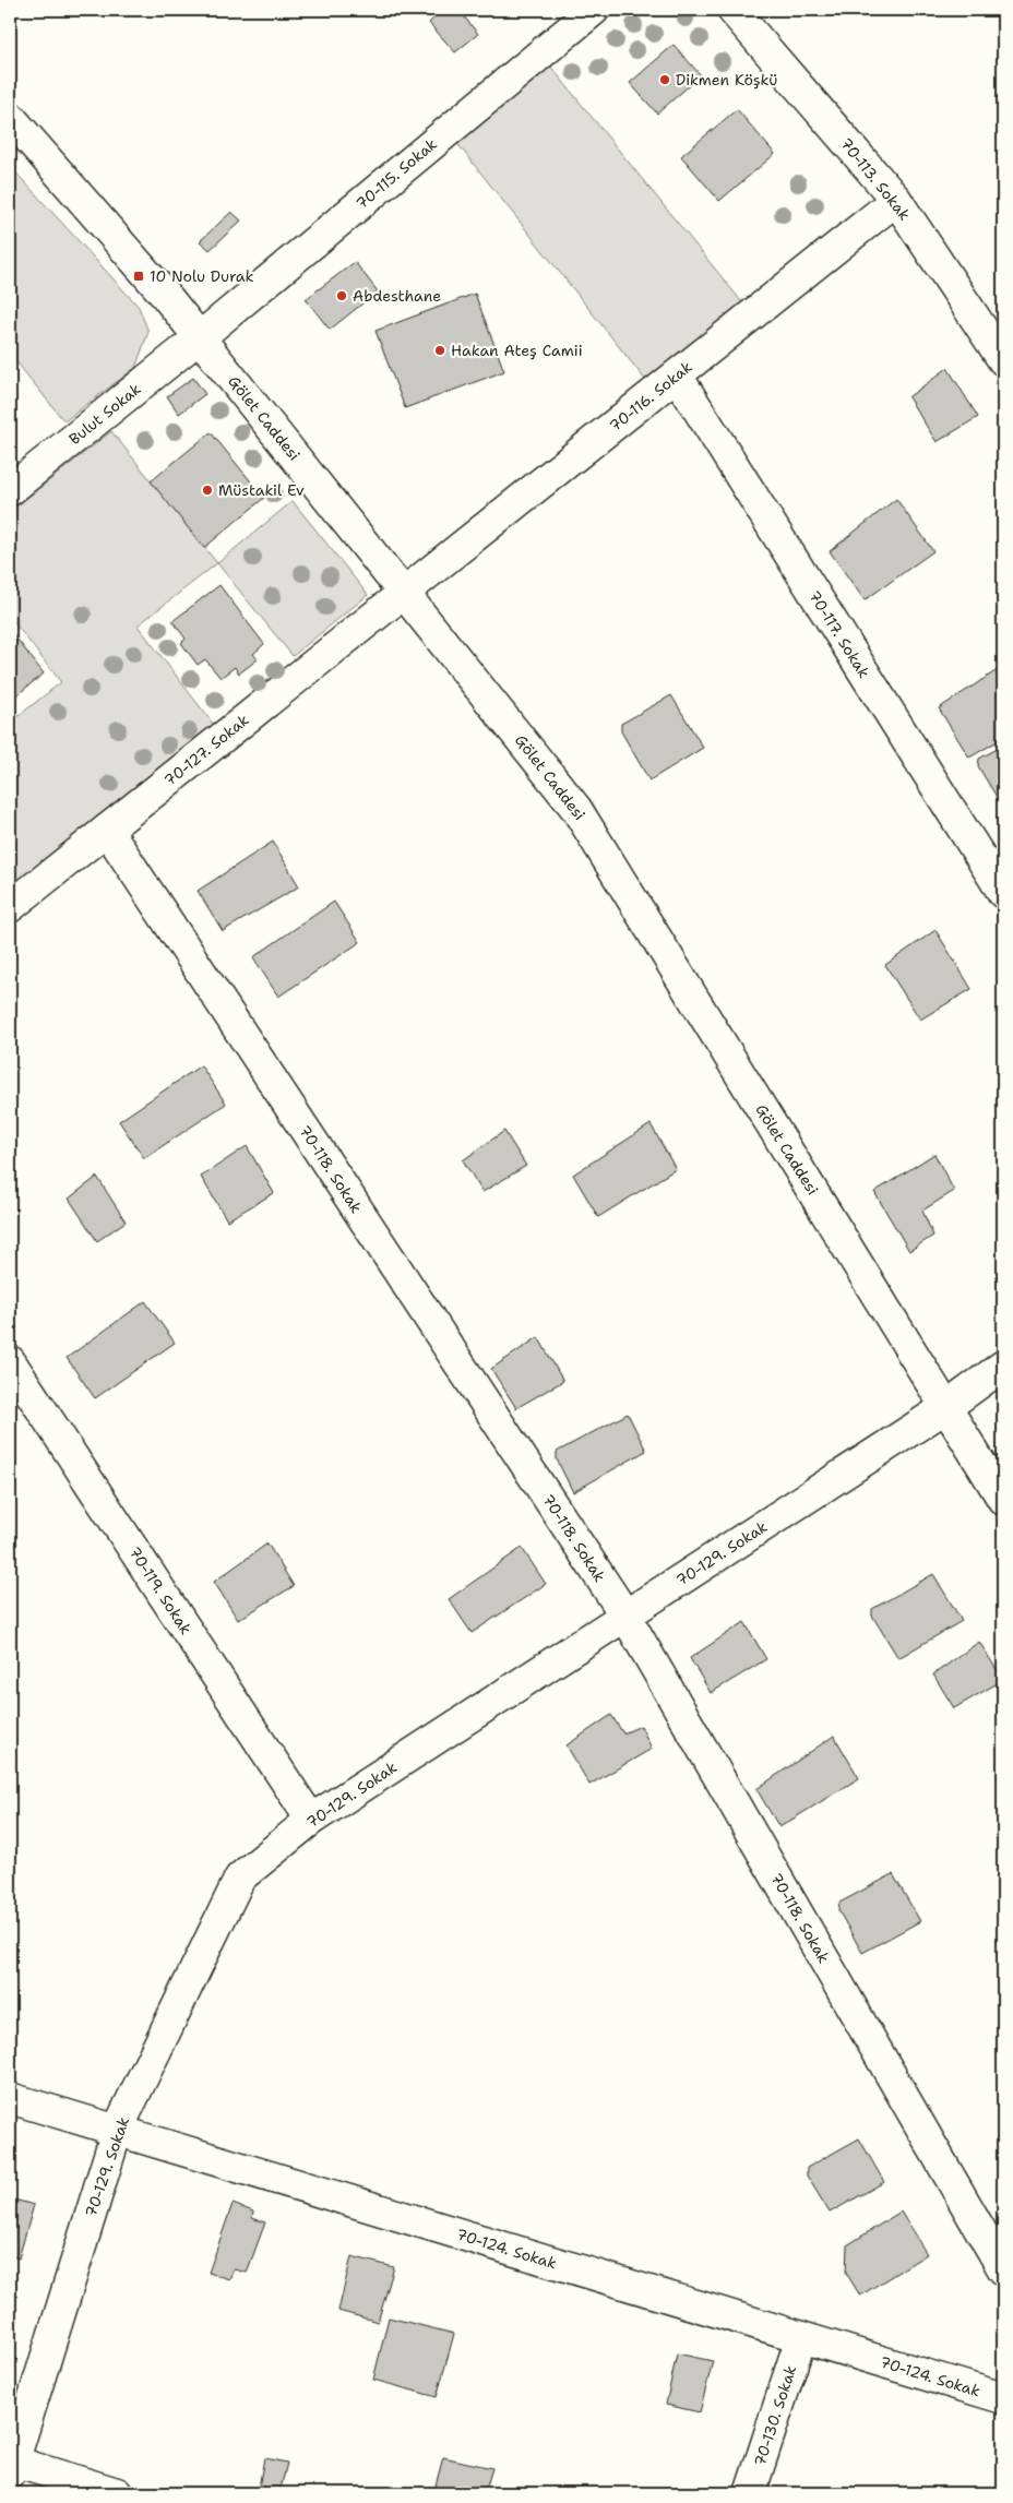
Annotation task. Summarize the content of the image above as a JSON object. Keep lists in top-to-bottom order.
{
  "streets": {
    "street": [
      "70-115. Sokak",
      "70-113. Sokak",
      "70-116. Sokak",
      "Bulut Sokak",
      "Gölet Caddesi",
      "70-117. Sokak",
      "70-127. Sokak",
      "70-118. Sokak",
      "70-129. Sokak",
      "70-119. Sokak",
      "70-124. Sokak",
      "70-130. Sokak"
    ]
  },
  "crossings": [
    ["70-115. Sokak", "Bulut Sokak"],
    ["70-115. Sokak", "Gölet Caddesi"],
    ["70-113. Sokak", "70-116. Sokak"],
    ["70-116. Sokak", "Gölet Caddesi"],
    ["70-116. Sokak", "70-117. Sokak"],
    ["70-116. Sokak", "70-127. Sokak"],
    ["Bulut Sokak", "Gölet Caddesi"],
    ["Gölet Caddesi", "70-127. Sokak"],
    ["Gölet Caddesi", "70-129. Sokak"],
    ["70-127. Sokak", "70-118. Sokak"],
    ["70-118. Sokak", "70-129. Sokak"],
    ["70-129. Sokak", "70-119. Sokak"],
    ["70-129. Sokak", "70-124. Sokak"],
    ["70-124. Sokak", "70-130. Sokak"]
  ],
  "places": {
    "other": [
      "Dikmen Köşkü",
      "Abdesthane",
      "Hakan Ateş Camii",
      "Müstakil Ev"
    ],
    "transit": ["10 Nolu Durak"]
  }
}
